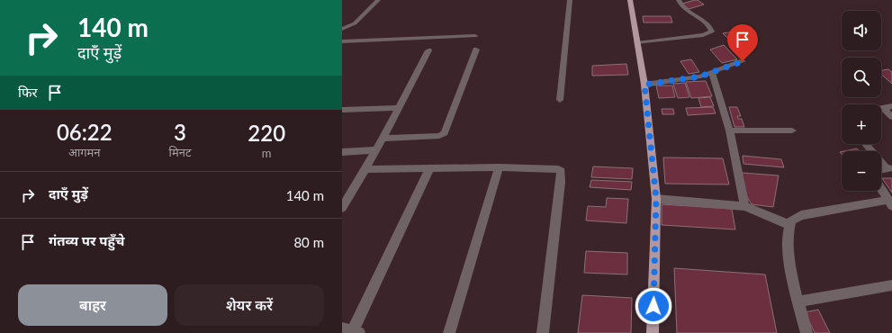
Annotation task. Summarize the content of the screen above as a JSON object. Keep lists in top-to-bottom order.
{
  "page": {
    "turn": ["140 m", "दाएँ मुड़ें"],
    "map_buttons": ["+", "−"],
    "then": "फिर",
    "eta": [
      "06:22",
      "आगमन",
      "3",
      "मिनट",
      "220",
      "m"
    ],
    "list": [
      {
        "name": "दाएँ मुड़ें",
        "value": "140 m"
      },
      {
        "name": "गंतव्य पर पहुँचे",
        "value": "80 m"
      }
    ],
    "buttons": ["बाहर", "शेयर करें"]
  }
}
